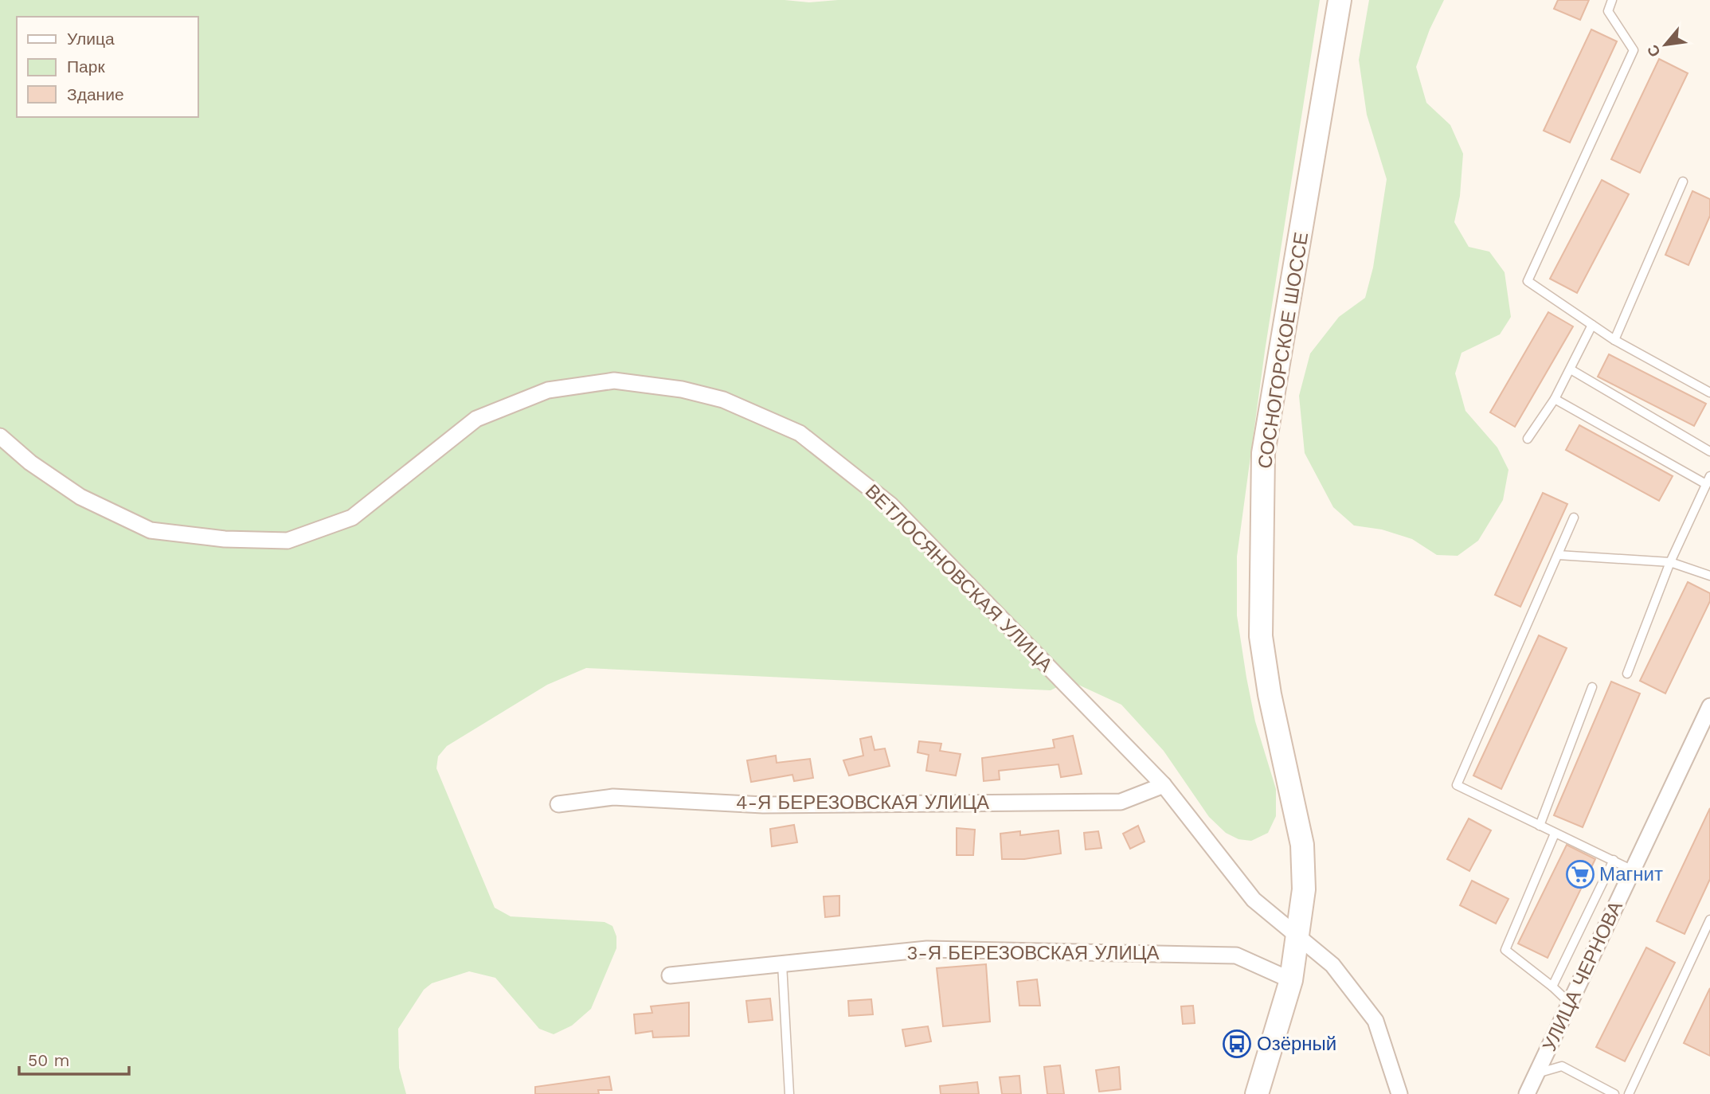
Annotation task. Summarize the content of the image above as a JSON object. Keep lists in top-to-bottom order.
{
  "streets": {
    "main road": ["СОСНОГОРСКОЕ ШОССЕ"],
    "street": [
      "ВЕТЛОСЯНОВСКАЯ УЛИЦА",
      "4-Я БЕРЕЗОВСКАЯ УЛИЦА",
      "3-Я БЕРЕЗОВСКАЯ УЛИЦА",
      "УЛИЦА ЧЕРНОВА"
    ]
  },
  "crossings": [
    ["СОСНОГОРСКОЕ ШОССЕ", "ВЕТЛОСЯНОВСКАЯ УЛИЦА"],
    ["СОСНОГОРСКОЕ ШОССЕ", "3-Я БЕРЕЗОВСКАЯ УЛИЦА"],
    ["ВЕТЛОСЯНОВСКАЯ УЛИЦА", "4-Я БЕРЕЗОВСКАЯ УЛИЦА"]
  ],
  "places": {
    "supermarket": ["Магнит"],
    "bus stop": ["Озёрный"]
  },
  "legend": ["Улица", "Парк", "Здание"],
  "scale_bar": "50 m",
  "north": "bottom left"
}
